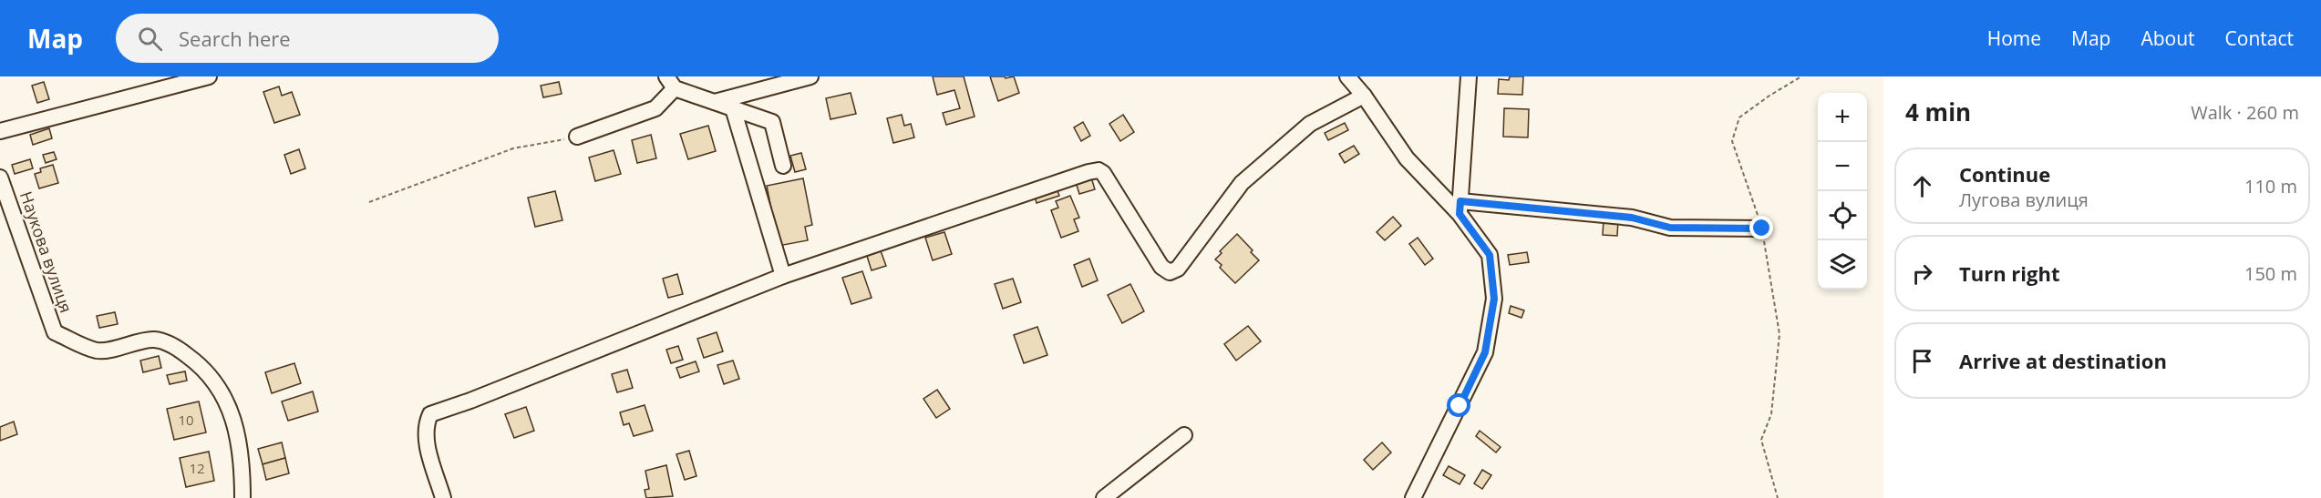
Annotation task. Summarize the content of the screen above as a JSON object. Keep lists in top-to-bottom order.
{
  "streets": {
    "street": ["Наукова вулиця"]
  },
  "house_numbers": ["10", "12"],
  "page": {
    "header": "Map",
    "search": "Search here",
    "nav": [
      "Home",
      "Map",
      "About",
      "Contact"
    ],
    "heading": ["4 min", "Walk · 260 m"],
    "map_buttons": ["+", "−"],
    "list": [
      ["Continue", "Лугова вулиця", "110 m"],
      ["Turn right", "150 m"],
      "Arrive at destination"
    ]
  }
}
